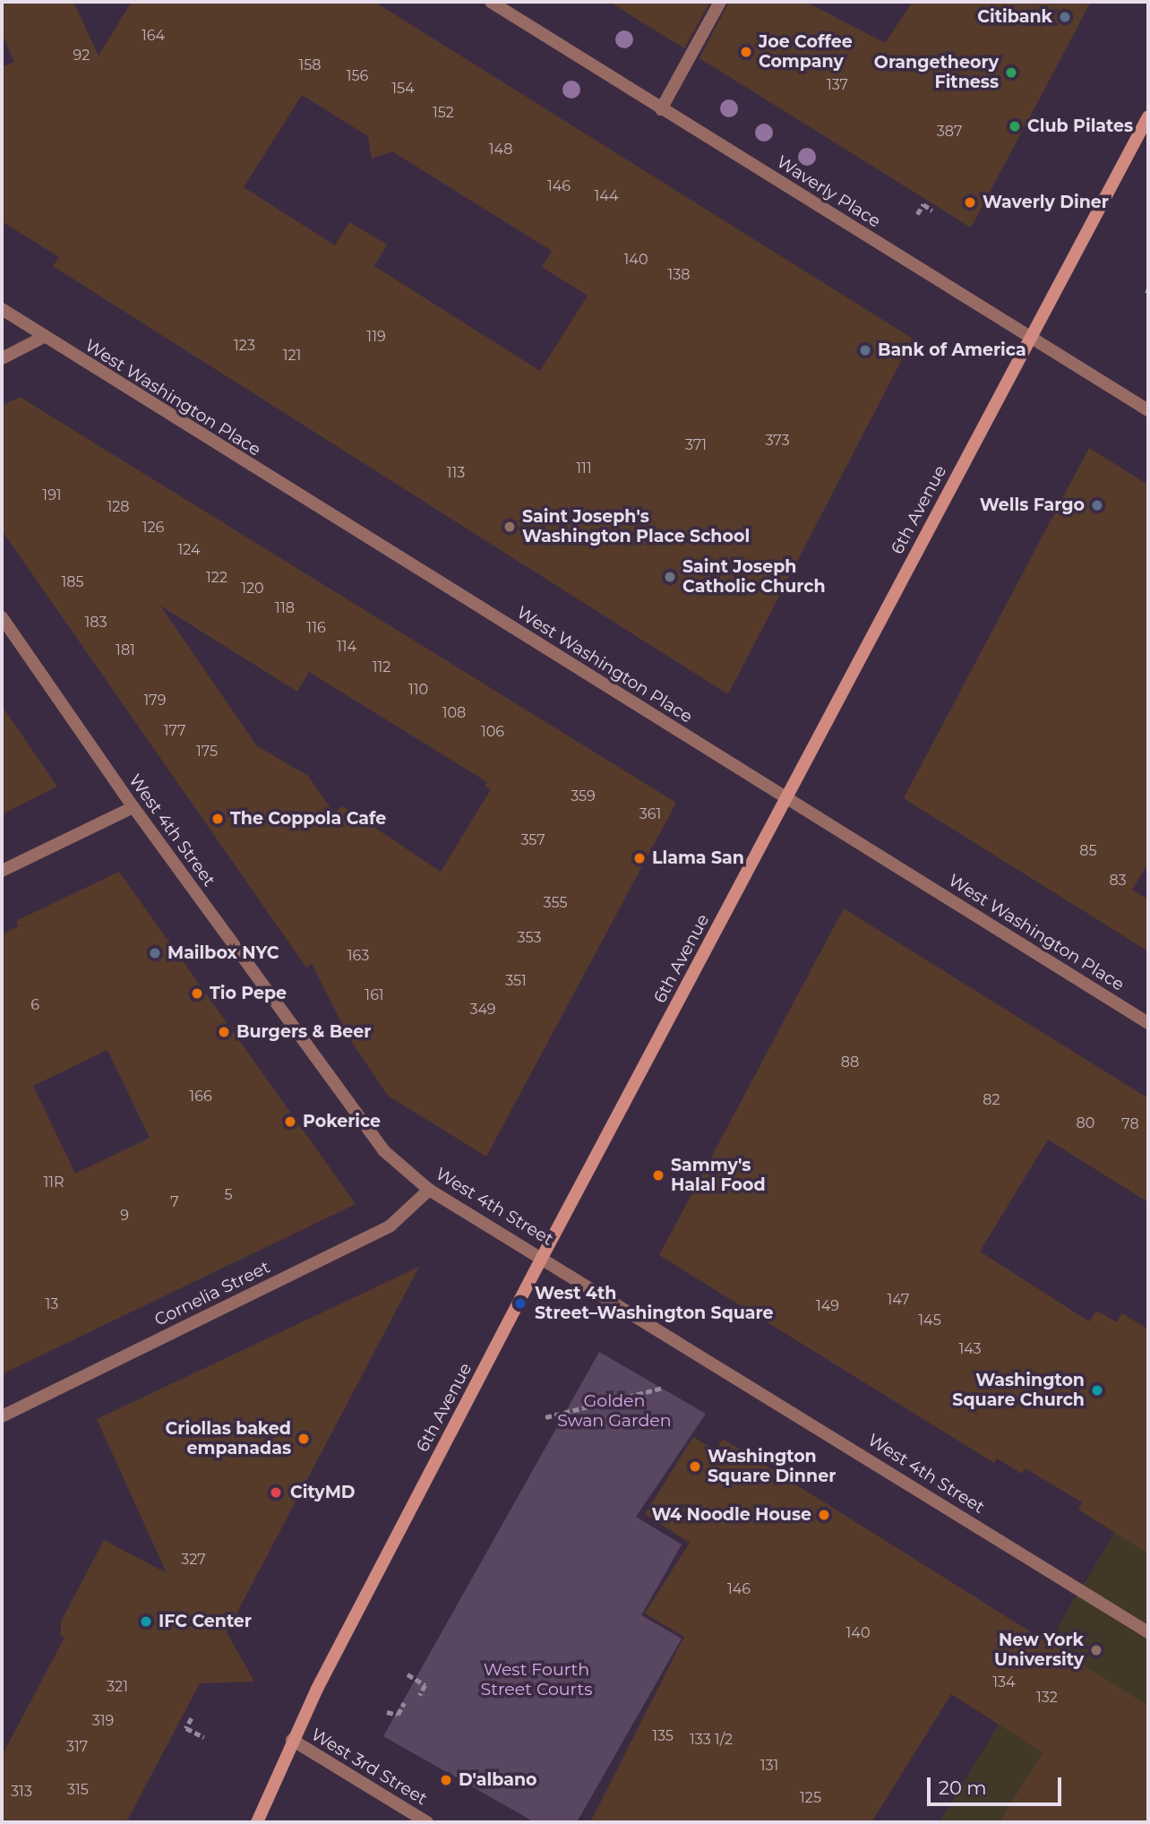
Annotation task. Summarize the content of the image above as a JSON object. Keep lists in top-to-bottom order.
{
  "streets": {
    "main road": ["6th Avenue"],
    "street": [
      "Waverly Place",
      "West Washington Place",
      "West 4th Street",
      "Cornelia Street",
      "West 3rd Street"
    ]
  },
  "crossings": [
    ["Waverly Place", "6th Avenue"],
    ["West Washington Place", "6th Avenue"],
    ["6th Avenue", "West 4th Street"],
    ["6th Avenue", "West 3rd Street"],
    ["West 4th Street", "Cornelia Street"]
  ],
  "parks": ["Golden Swan Garden", "West Fourth Street Courts"],
  "places": [
    "Citibank",
    "Joe Coffee Company",
    "Orangetheory Fitness",
    "Club Pilates",
    "Waverly Diner",
    "Bank of America",
    "Wells Fargo",
    "Saint Joseph's Washington Place School",
    "Saint Joseph Catholic Church",
    "The Coppola Cafe",
    "Llama San",
    "Mailbox NYC",
    "Tio Pepe",
    "Burgers & Beer",
    "Pokerice",
    "Sammy's Halal Food",
    "West 4th Street–Washington Square",
    "Washington Square Church",
    "Criollas baked empanadas",
    "Washington Square Dinner",
    "CityMD",
    "W4 Noodle House",
    "IFC Center",
    "New York University",
    "D'albano"
  ],
  "house_numbers": [
    "164",
    "92",
    "158",
    "156",
    "137",
    "154",
    "152",
    "387",
    "148",
    "146",
    "144",
    "140",
    "138",
    "119",
    "123",
    "121",
    "373",
    "371",
    "111",
    "113",
    "191",
    "128",
    "126",
    "124",
    "122",
    "185",
    "120",
    "118",
    "183",
    "116",
    "114",
    "181",
    "112",
    "110",
    "179",
    "108",
    "177",
    "106",
    "175",
    "359",
    "361",
    "357",
    "85",
    "83",
    "355",
    "353",
    "163",
    "351",
    "161",
    "6",
    "349",
    "88",
    "166",
    "82",
    "80",
    "78",
    "11R",
    "5",
    "7",
    "9",
    "147",
    "13",
    "149",
    "145",
    "143",
    "327",
    "146",
    "140",
    "134",
    "321",
    "132",
    "319",
    "135",
    "133 1/2",
    "317",
    "131",
    "315",
    "313",
    "125"
  ],
  "scale_bar": "20 m"
}
